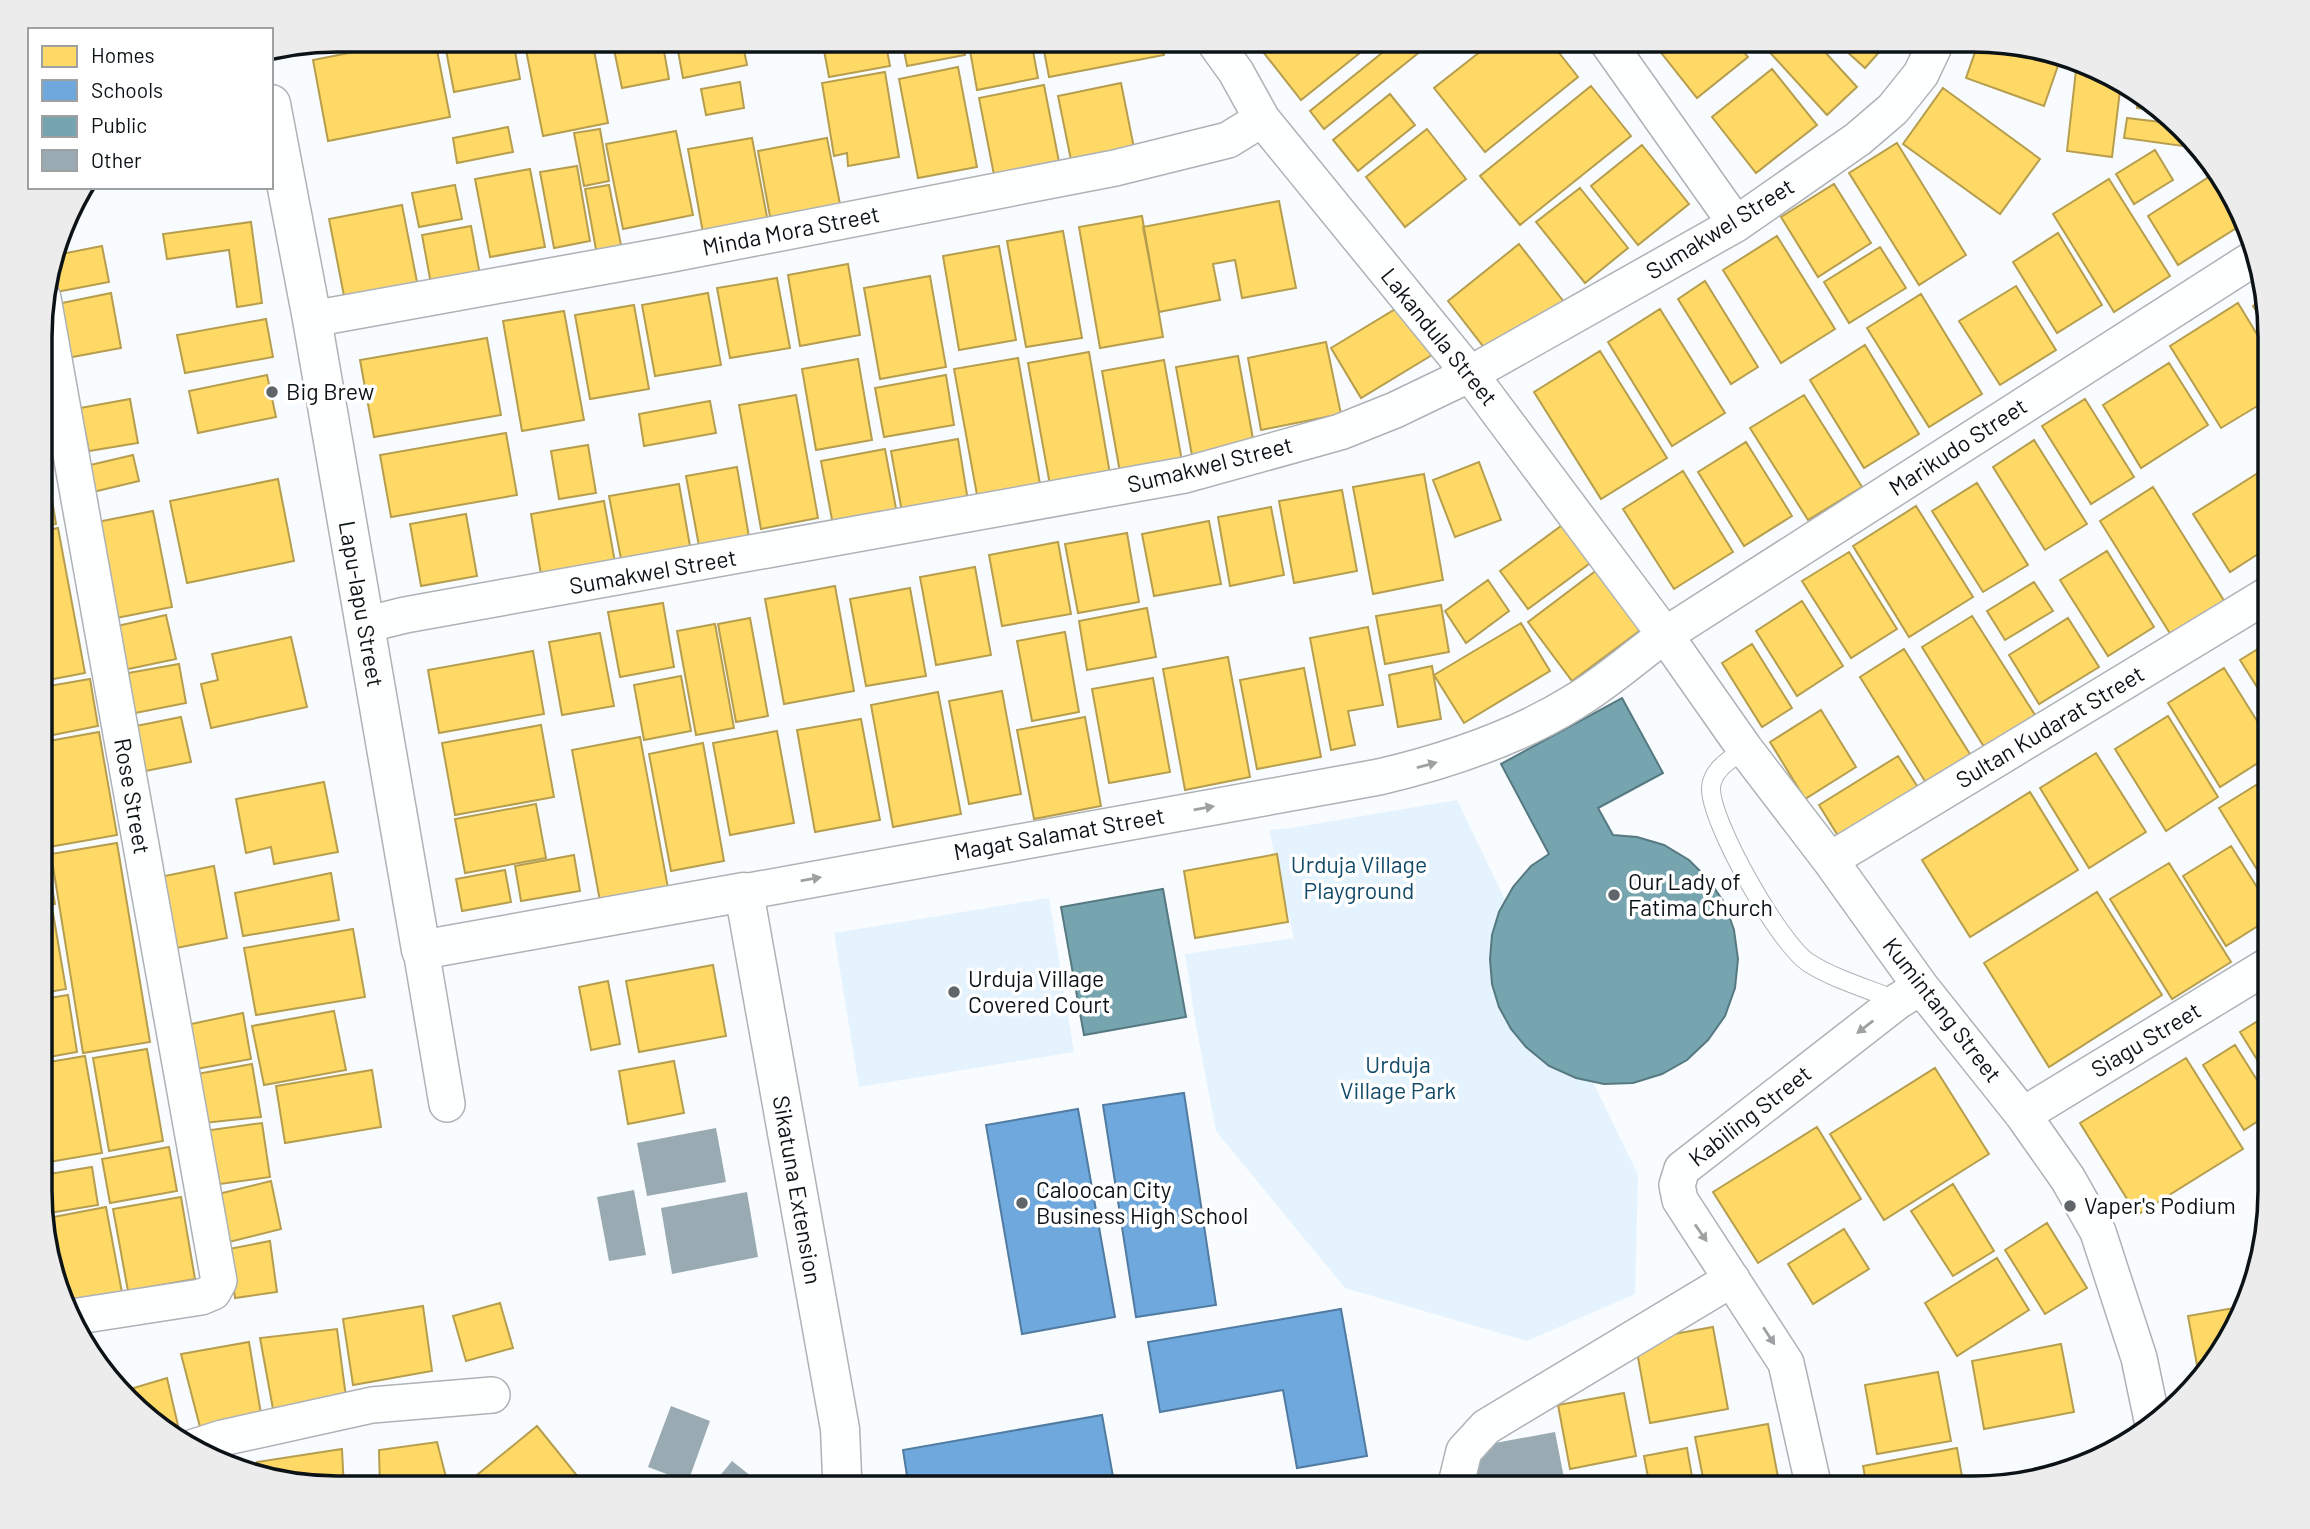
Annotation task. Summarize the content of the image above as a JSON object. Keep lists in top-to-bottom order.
{
  "streets": {
    "street": [
      "Sumakwel Street",
      "Minda Mora Street",
      "Lakandula Street",
      "Marikudo Street",
      "Lapu-lapu Street",
      "Sultan Kudarat Street",
      "Rose Street",
      "Magat Salamat Street",
      "Kumintang Street",
      "Siagu Street",
      "Kabiling Street",
      "Sikatuna Extension"
    ]
  },
  "crossings": [
    ["Sumakwel Street", "Lakandula Street"],
    ["Sumakwel Street", "Lapu-lapu Street"],
    ["Minda Mora Street", "Lakandula Street"],
    ["Minda Mora Street", "Lapu-lapu Street"],
    ["Lakandula Street", "Marikudo Street"],
    ["Lakandula Street", "Magat Salamat Street"],
    ["Lakandula Street", "Kumintang Street"],
    ["Marikudo Street", "Magat Salamat Street"],
    ["Marikudo Street", "Kumintang Street"],
    ["Lapu-lapu Street", "Magat Salamat Street"],
    ["Sultan Kudarat Street", "Kumintang Street"],
    ["Magat Salamat Street", "Kumintang Street"],
    ["Magat Salamat Street", "Sikatuna Extension"],
    ["Kumintang Street", "Siagu Street"],
    ["Kumintang Street", "Kabiling Street"]
  ],
  "one_way": ["Magat Salamat Street"],
  "parks": ["Urduja Village Playground", "Urduja Village Park"],
  "places": [
    "Big Brew",
    "Our Lady of Fatima Church",
    "Urduja Village Covered Court",
    "Caloocan City Business High School",
    "Vaper's Podium"
  ],
  "legend": [
    "Homes",
    "Schools",
    "Public",
    "Other"
  ]
}
